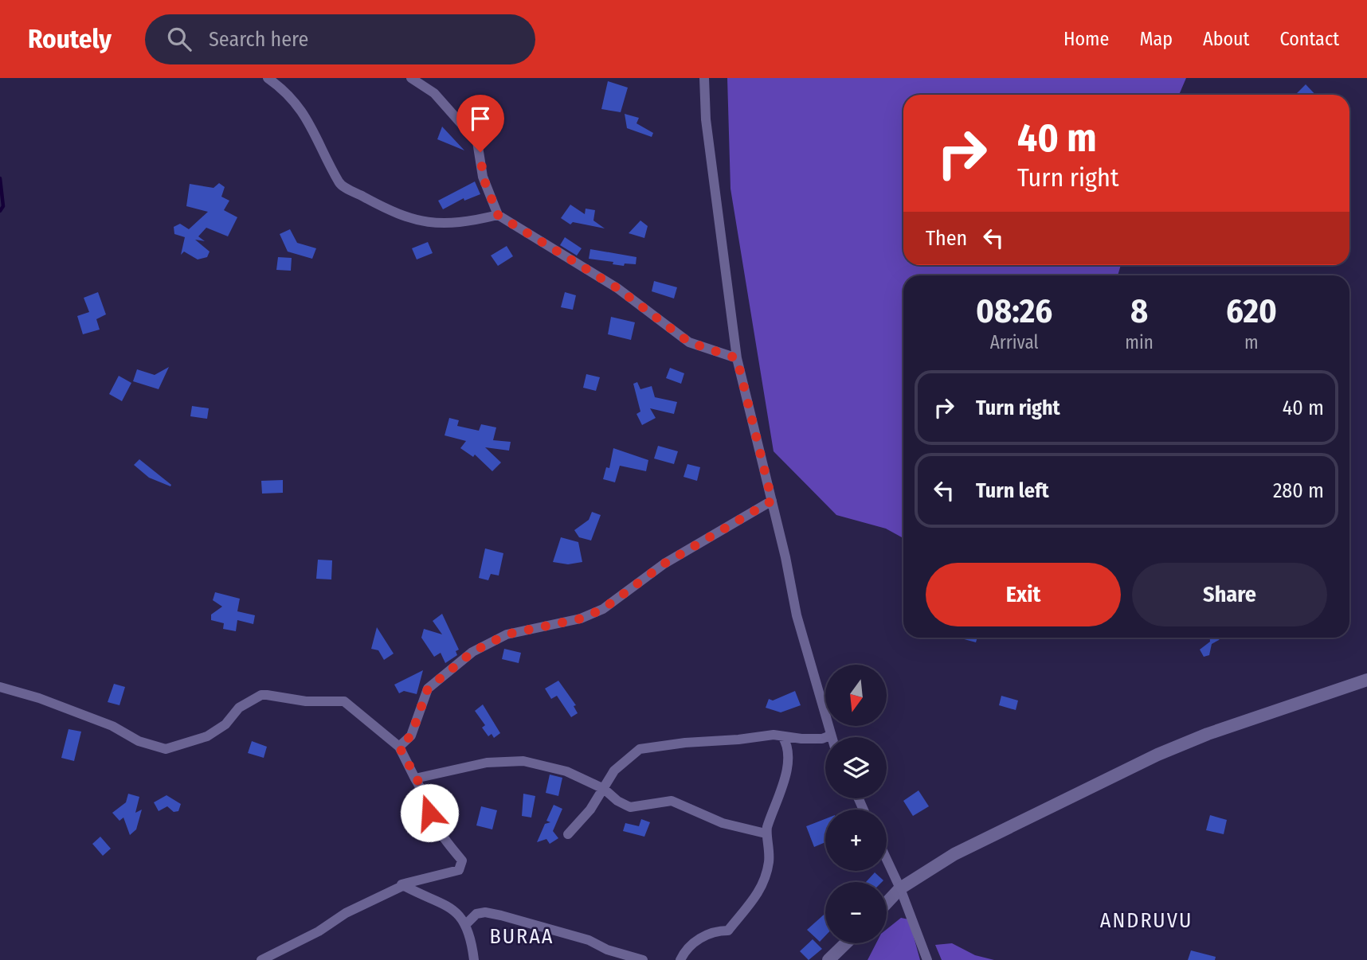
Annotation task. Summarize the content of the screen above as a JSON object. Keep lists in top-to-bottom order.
{
  "districts": ["ANDRUVU", "BURAA"],
  "north": "bottom",
  "page": {
    "header": "Routely",
    "search": "Search here",
    "nav": [
      "Home",
      "Map",
      "About",
      "Contact"
    ],
    "turn": ["40 m", "Turn right"],
    "then": "Then",
    "eta": [
      "08:26",
      "Arrival",
      "8",
      "min",
      "620",
      "m"
    ],
    "list": [
      {
        "name": "Turn right",
        "value": "40 m"
      },
      {
        "name": "Turn left",
        "value": "280 m"
      }
    ],
    "buttons": ["Exit", "Share"],
    "map_buttons": ["+", "−"]
  }
}
